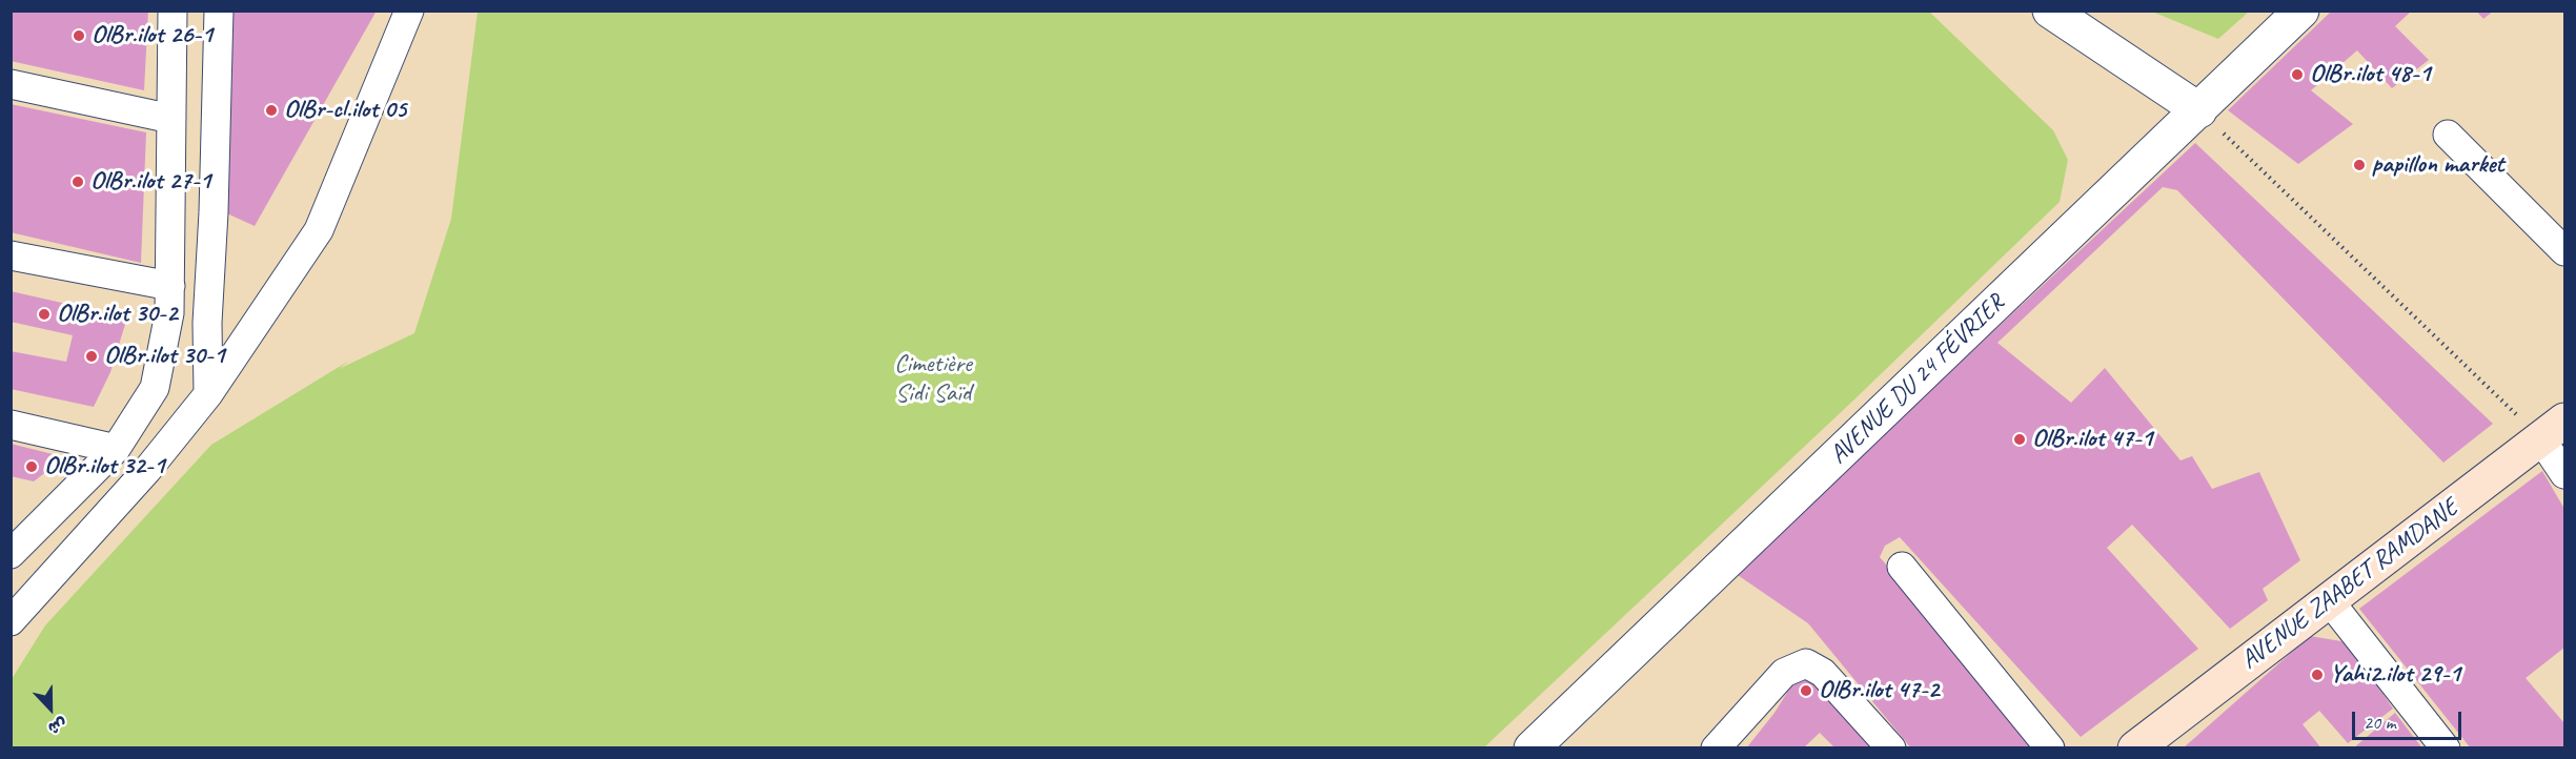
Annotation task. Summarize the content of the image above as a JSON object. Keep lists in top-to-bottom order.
{
  "streets": {
    "main road": ["AVENUE ZAABET RAMDANE"],
    "street": ["AVENUE DU 24 FÉVRIER"]
  },
  "parks": ["Cimetière Sidi Saïd"],
  "places": [
    "OlBr.ilot 26-1",
    "OlBr.ilot 48-1",
    "OlBr-cl.ilot 05",
    "papillon market",
    "OlBr.ilot 27-1",
    "OlBr.ilot 30-2",
    "OlBr.ilot 30-1",
    "OlBr.ilot 47-1",
    "OlBr.ilot 32-1",
    "Yahi2.ilot 29-1",
    "OlBr.ilot 47-2"
  ],
  "scale_bar": "20 m",
  "north": "bottom"
}
